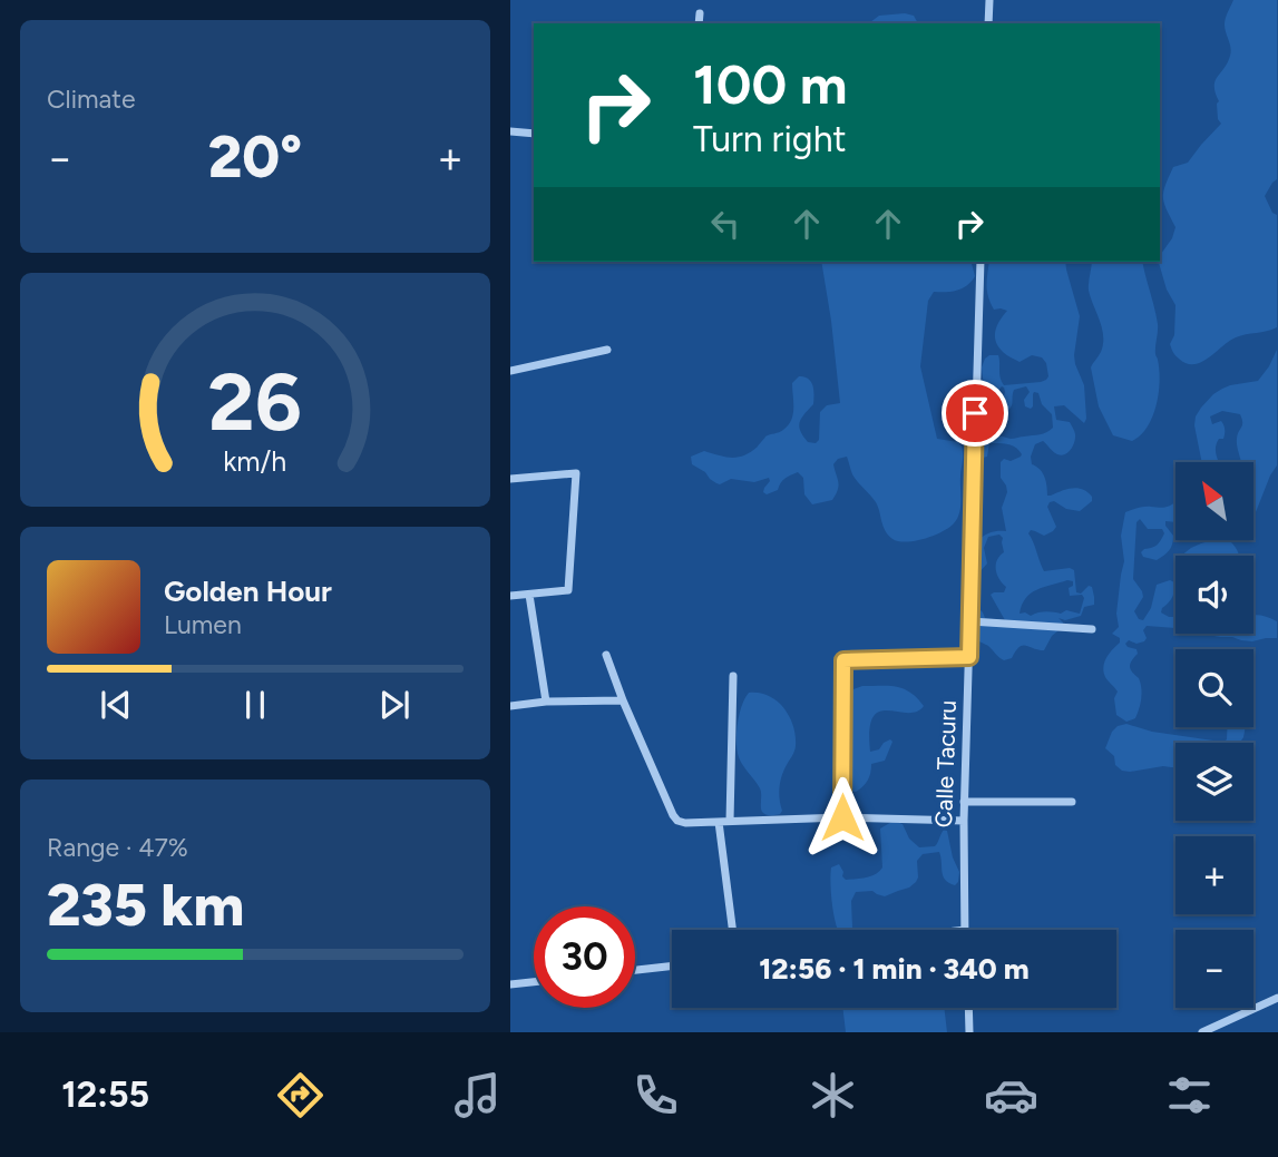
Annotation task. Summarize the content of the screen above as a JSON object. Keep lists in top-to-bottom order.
{
  "streets": {
    "street": ["Calle Tacuru"]
  },
  "north": "top left",
  "page": {
    "tile": [
      "Climate",
      ["Range · 47%", "235 km"]
    ],
    "turn": ["100 m", "Turn right"],
    "heat": ["−", "20°", "+"],
    "map_buttons": ["+", "−"],
    "song": ["Golden Hour", "Lumen"],
    "limit": "30",
    "trip": "12:56 · 1 min · 340 m",
    "tabs": "12:55",
    "gauge": ["26", "km/h"]
  }
}
